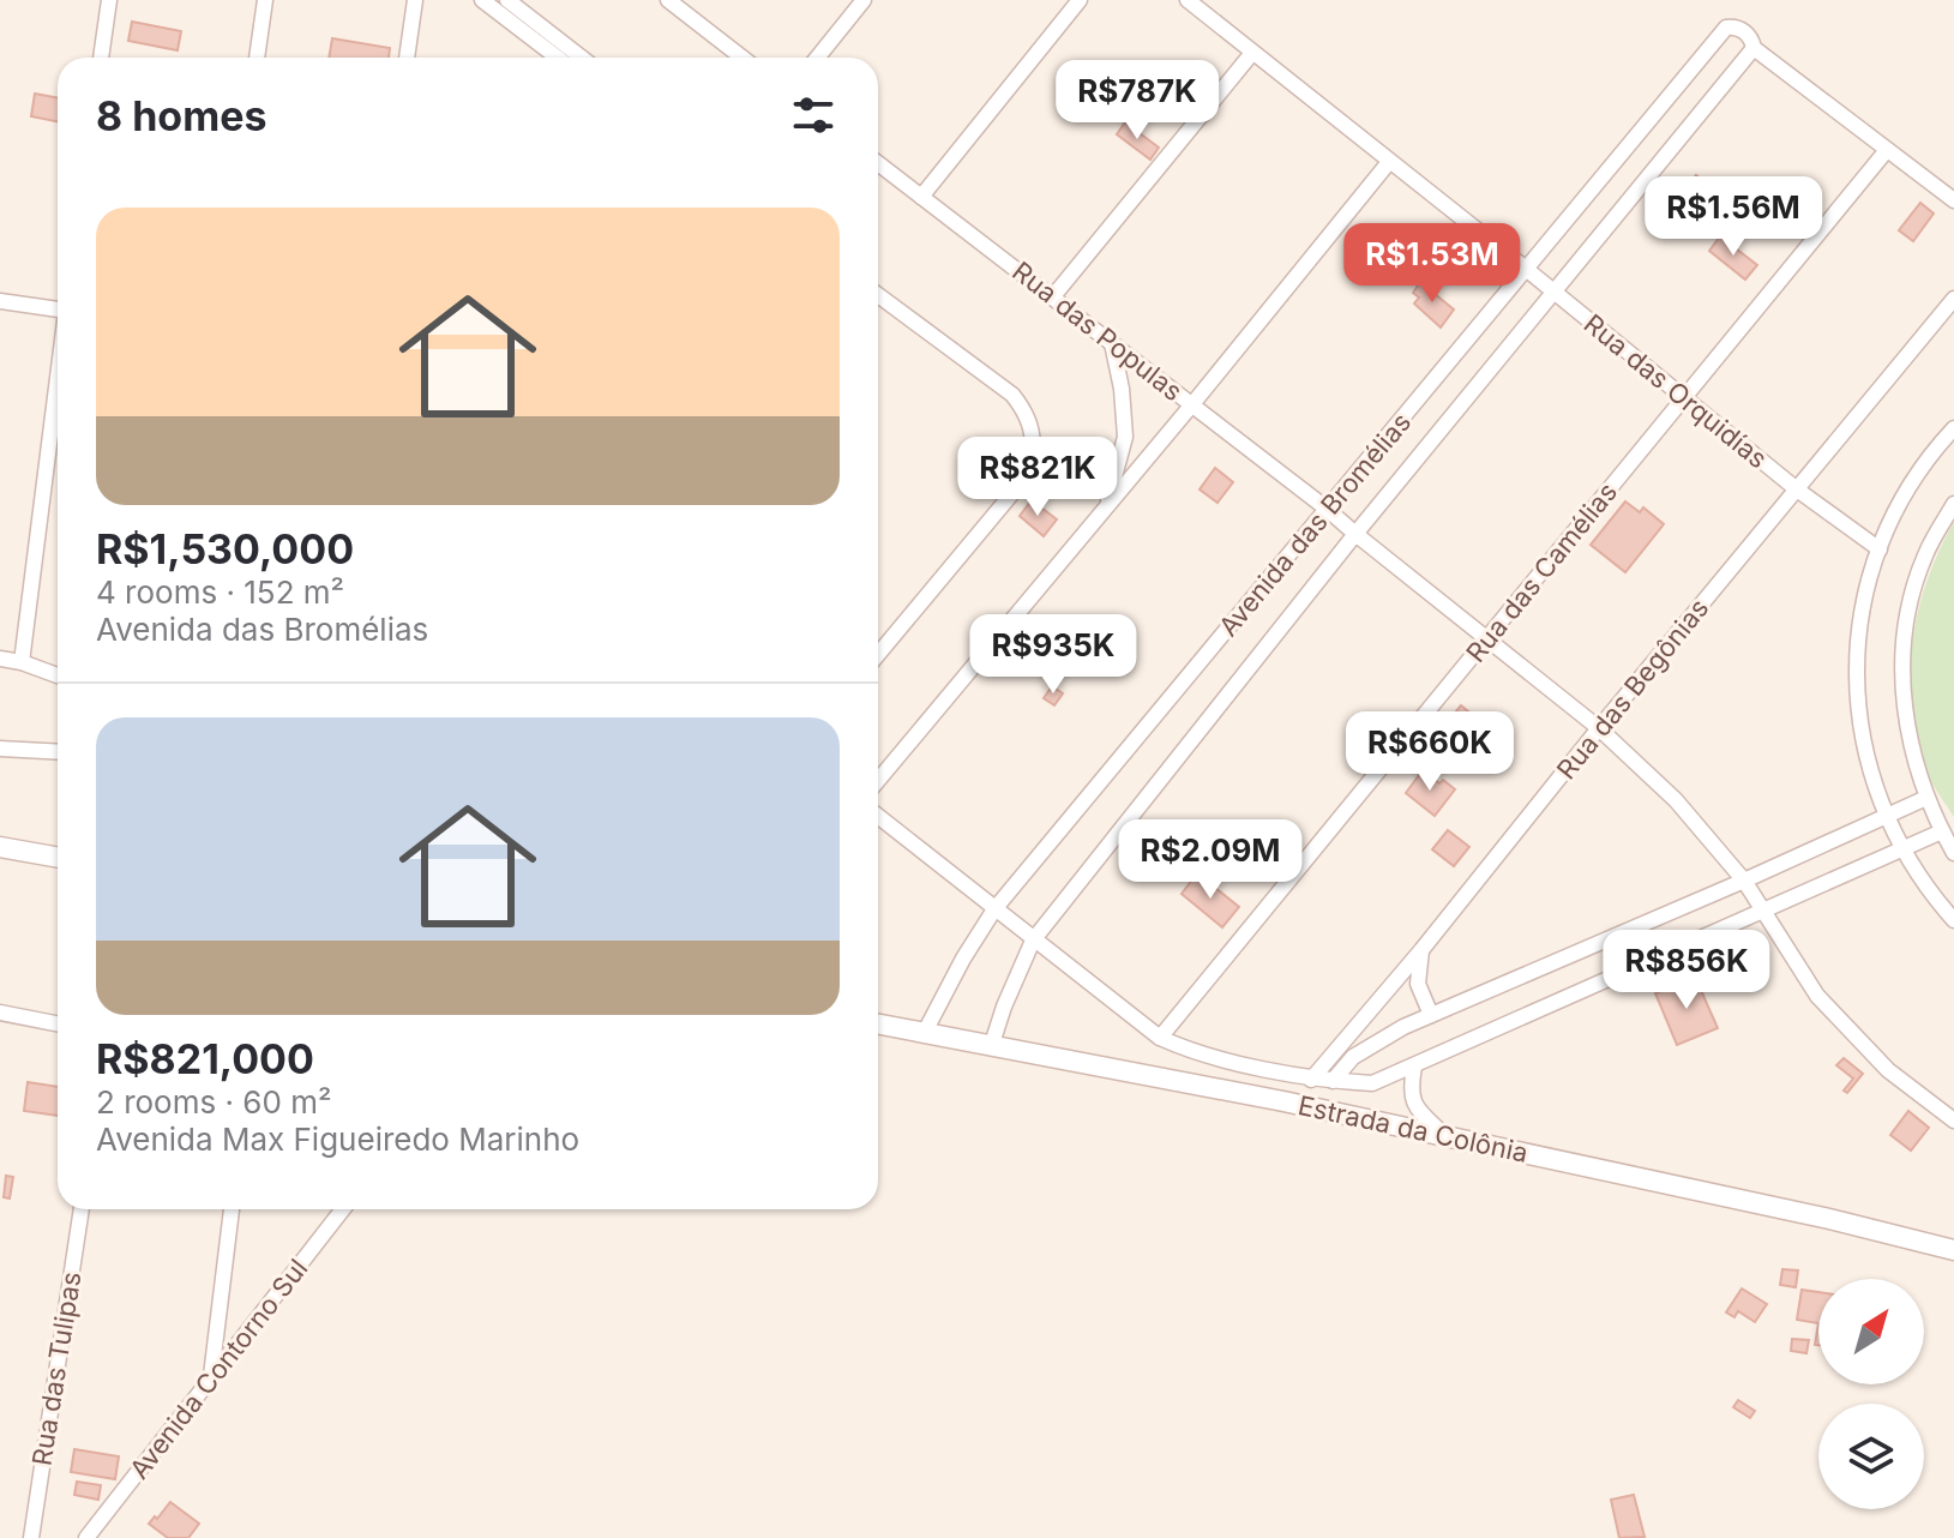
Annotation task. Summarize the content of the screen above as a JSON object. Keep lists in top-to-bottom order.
{
  "streets": {
    "main road": ["Estrada da Colônia"],
    "street": [
      "Rua das Populas",
      "Rua das Orquidías",
      "Avenida das Bromélias",
      "Rua das Camélias",
      "Rua das Begônias",
      "Rua das Tulipas",
      "Avenida Contorno Sul"
    ]
  },
  "crossings": [
    ["Rua das Populas", "Avenida das Bromélias"],
    ["Rua das Populas", "Rua das Camélias"],
    ["Rua das Populas", "Rua das Begônias"],
    ["Rua das Orquidías", "Avenida das Bromélias"],
    ["Rua das Orquidías", "Rua das Camélias"],
    ["Rua das Orquidías", "Rua das Begônias"],
    ["Avenida das Bromélias", "Estrada da Colônia"]
  ],
  "north": "top right",
  "page": {
    "heading": "8 homes",
    "price": [
      "R$787K",
      "R$1.56M",
      "R$1.53M",
      "R$821K",
      "R$935K",
      "R$660K",
      "R$2.09M",
      "R$856K"
    ],
    "list": [
      {
        "name": "R$1,530,000",
        "note": "4 rooms · 152 m² · Avenida das Bromélias"
      },
      {
        "name": "R$821,000",
        "note": "2 rooms · 60 m² · Avenida Max Figueiredo Marinho"
      }
    ]
  }
}
